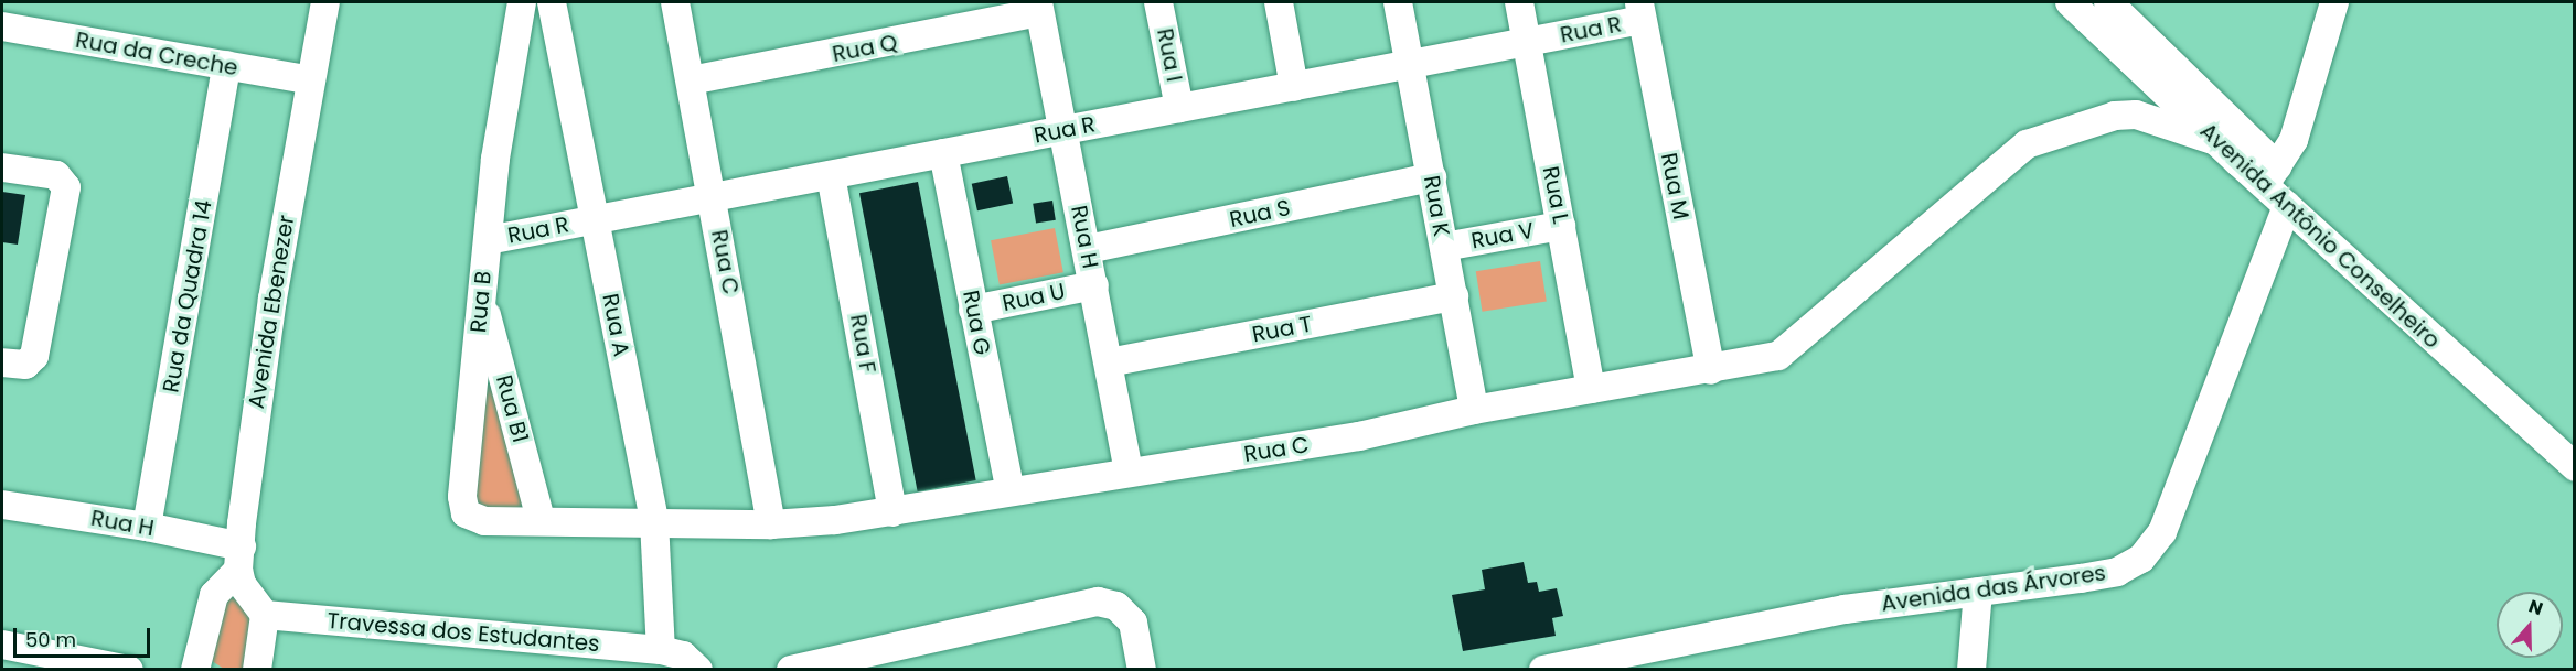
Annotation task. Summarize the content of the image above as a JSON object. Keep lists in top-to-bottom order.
{
  "streets": {
    "street": [
      "Rua R",
      "Rua Q",
      "Rua da Creche",
      "Rua I",
      "Rua M",
      "Rua L",
      "Rua K",
      "Rua S",
      "Rua V",
      "Avenida Antônio Conselheiro",
      "Rua H",
      "Rua C",
      "Rua da Quadra 14",
      "Rua U",
      "Rua B",
      "Avenida Ebenezer",
      "Rua G",
      "Rua A",
      "Rua T",
      "Rua F",
      "Rua B1",
      "Avenida das Árvores",
      "Travessa dos Estudantes"
    ]
  },
  "crossings": [
    ["Rua R", "Rua I"],
    ["Rua R", "Rua M"],
    ["Rua R", "Rua L"],
    ["Rua R", "Rua K"],
    ["Rua R", "Rua H"],
    ["Rua R", "Rua C"],
    ["Rua R", "Rua B"],
    ["Rua R", "Rua G"],
    ["Rua R", "Rua A"],
    ["Rua R", "Rua F"],
    ["Rua Q", "Rua H"],
    ["Rua Q", "Rua C"],
    ["Rua da Creche", "Rua da Quadra 14"],
    ["Rua da Creche", "Avenida Ebenezer"],
    ["Rua M", "Rua C"],
    ["Rua L", "Rua V"],
    ["Rua L", "Rua C"],
    ["Rua K", "Rua S"],
    ["Rua K", "Rua V"],
    ["Rua K", "Rua C"],
    ["Rua K", "Rua T"],
    ["Rua S", "Rua H"],
    ["Avenida Antônio Conselheiro", "Rua C"],
    ["Avenida Antônio Conselheiro", "Avenida das Árvores"],
    ["Rua H", "Rua C"],
    ["Rua H", "Rua da Quadra 14"],
    ["Rua H", "Rua U"],
    ["Rua H", "Avenida Ebenezer"],
    ["Rua H", "Rua T"],
    ["Rua C", "Rua B"],
    ["Rua C", "Rua G"],
    ["Rua C", "Rua A"],
    ["Rua C", "Rua F"],
    ["Rua C", "Rua B1"],
    ["Rua U", "Rua G"],
    ["Rua B", "Rua B1"],
    ["Rua A", "Travessa dos Estudantes"]
  ],
  "scale_bar": "50 m",
  "north": "top"
}
